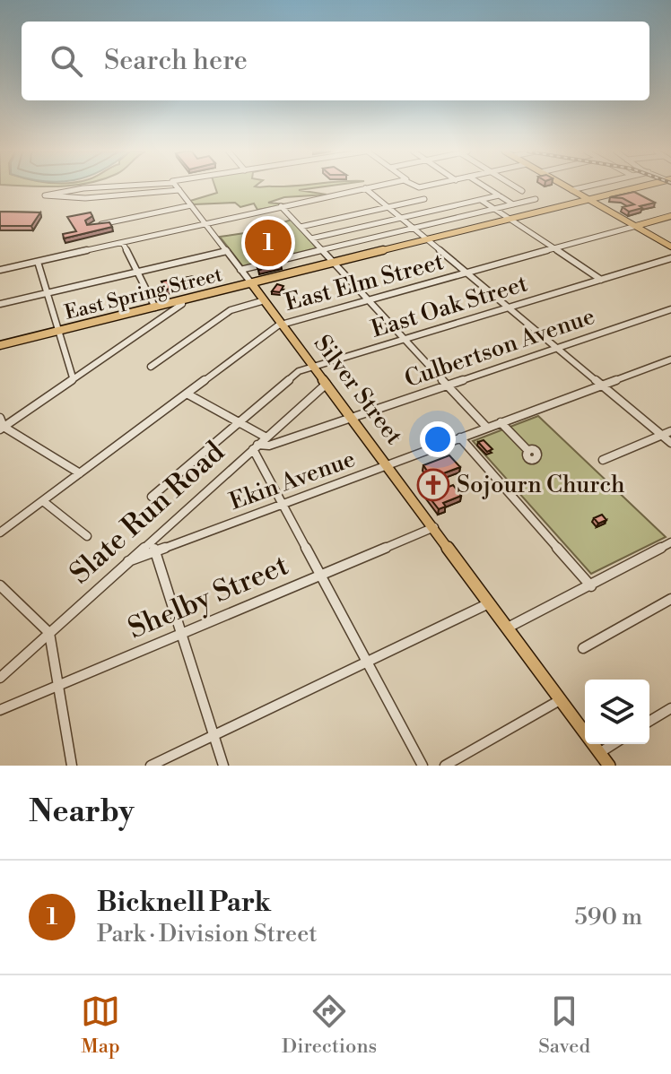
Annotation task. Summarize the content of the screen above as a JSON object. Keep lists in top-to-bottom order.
{
  "streets": {
    "main road": ["East Elm Street", "East Spring Street", "Silver Street"],
    "street": [
      "East Oak Street",
      "Culbertson Avenue",
      "Ekin Avenue",
      "Slate Run Road",
      "Shelby Street"
    ]
  },
  "crossings": [
    ["East Elm Street", "Silver Street"],
    ["East Spring Street", "Silver Street"],
    ["East Oak Street", "Silver Street"],
    ["Culbertson Avenue", "Silver Street"],
    ["Culbertson Avenue", "Slate Run Road"],
    ["Silver Street", "Ekin Avenue"],
    ["Silver Street", "Slate Run Road"],
    ["Silver Street", "Shelby Street"],
    ["Ekin Avenue", "Slate Run Road"]
  ],
  "places": {
    "church": ["Sojourn Church"]
  },
  "page": {
    "search": "Search here",
    "pins": "1",
    "heading": "Nearby",
    "list": [
      {
        "mark": "1",
        "name": "Bicknell Park",
        "note": "Park · Division Street",
        "value": "590 m"
      }
    ],
    "nav": ["Map", "Directions", "Saved"]
  }
}
